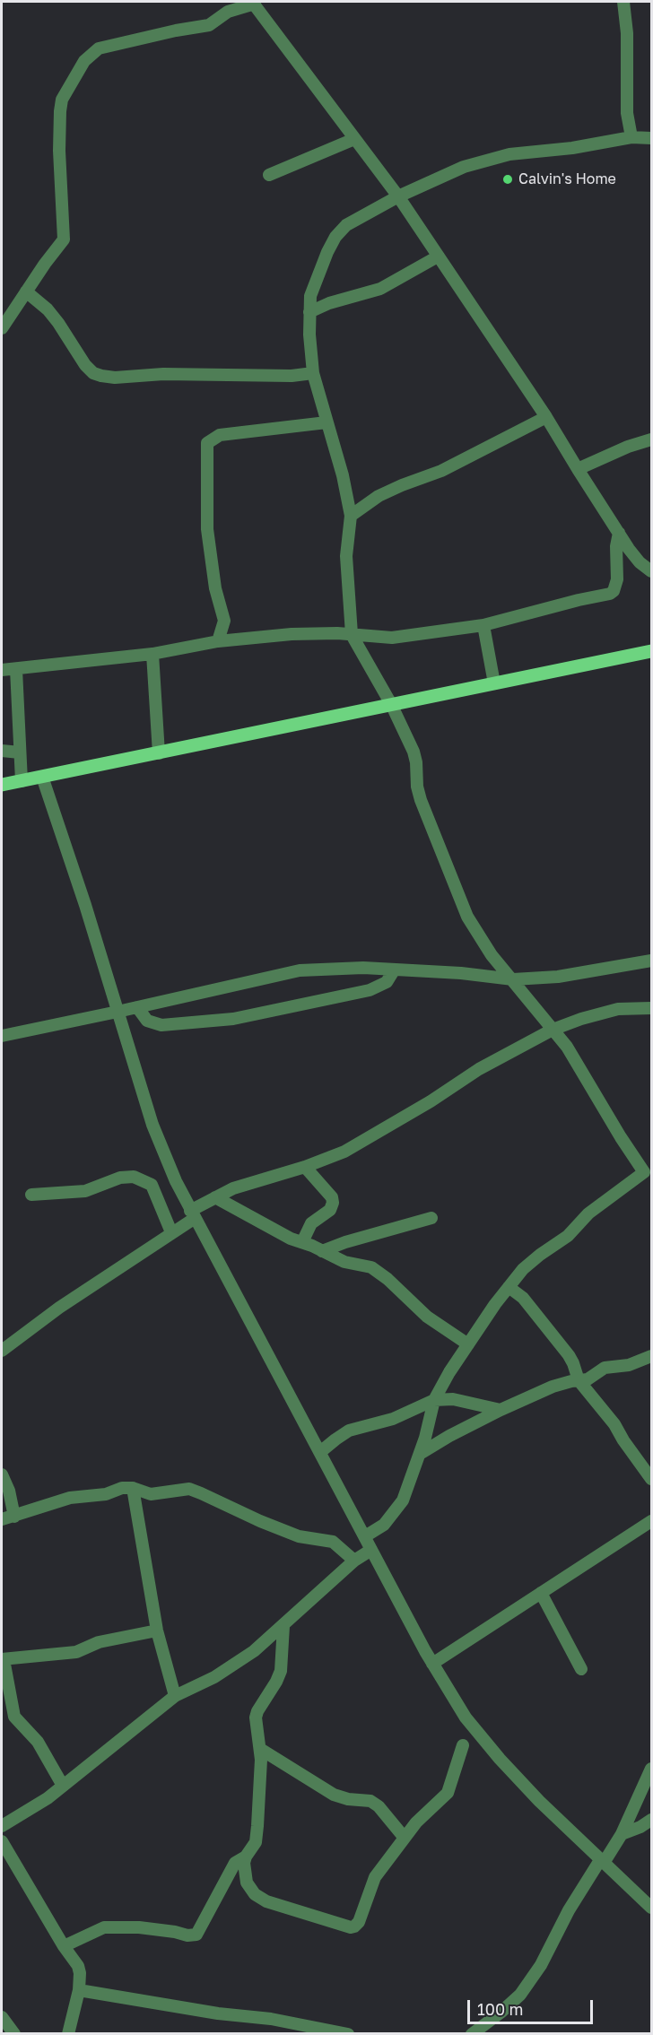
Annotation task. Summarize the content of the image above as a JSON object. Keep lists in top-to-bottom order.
{
  "places": ["Calvin's Home"],
  "scale_bar": "100 m"
}
